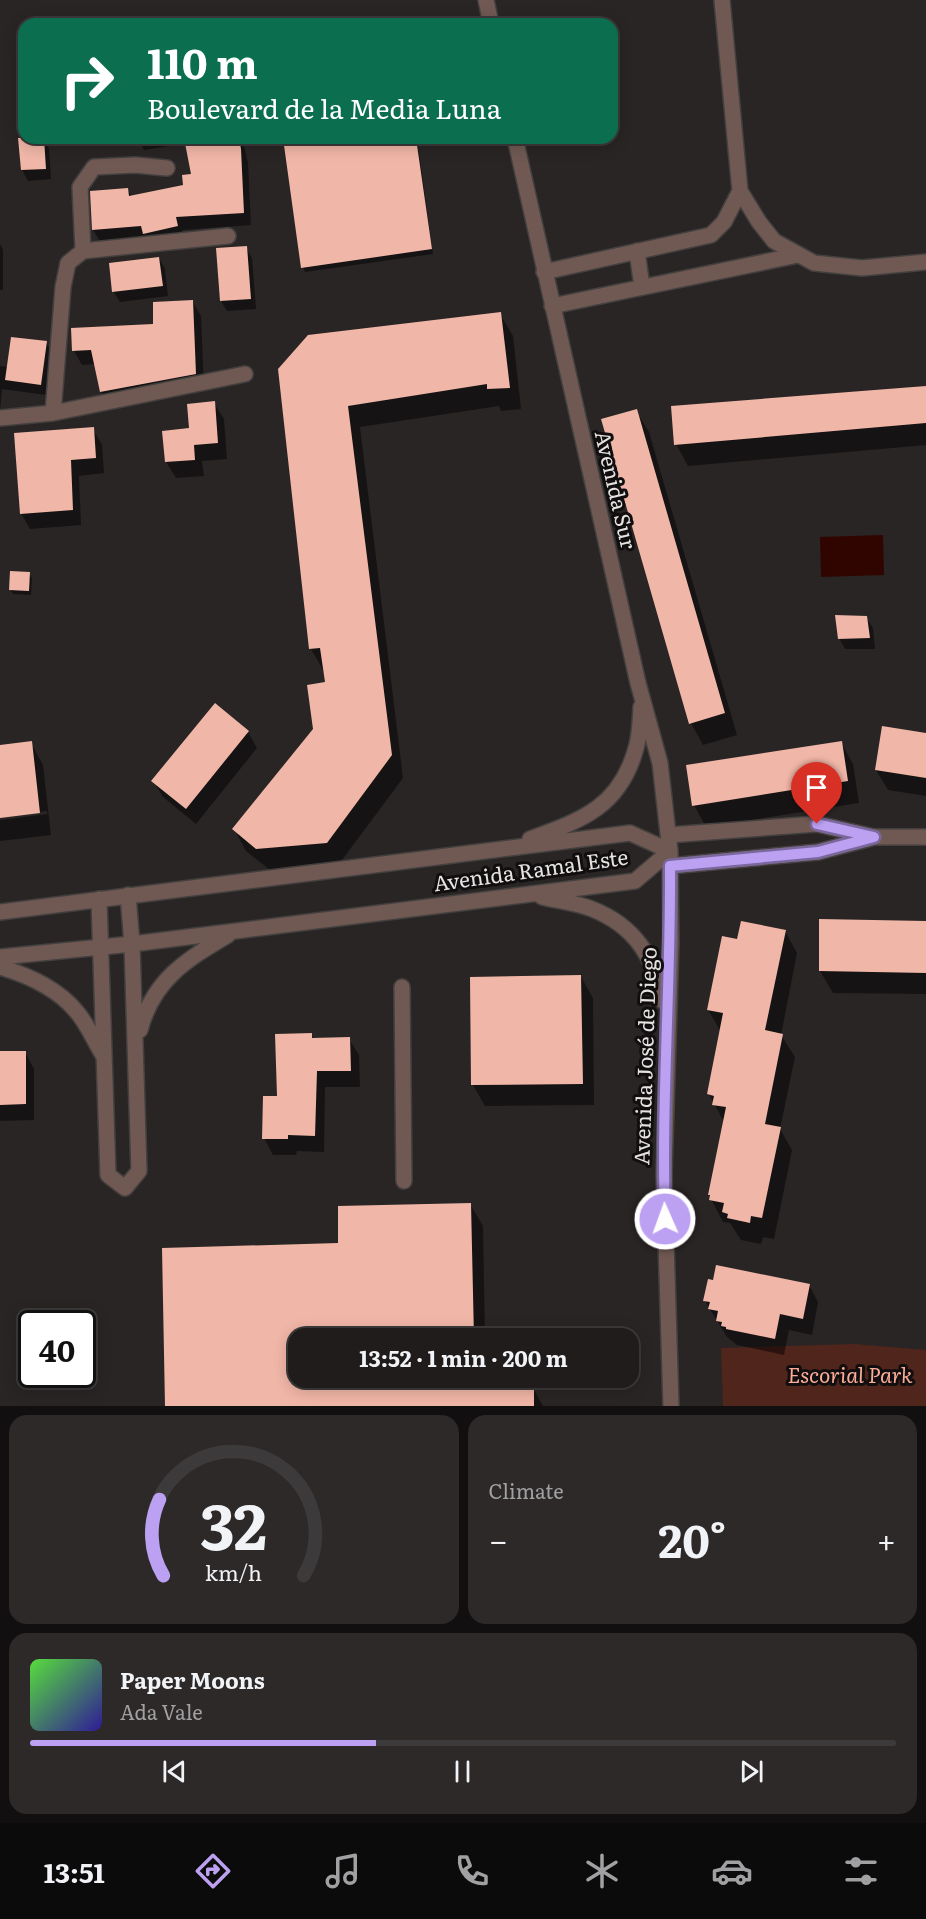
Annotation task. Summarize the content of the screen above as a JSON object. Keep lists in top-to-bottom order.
{
  "streets": {
    "street": ["Avenida Sur", "Avenida Ramal Este", "Avenida José de Diego"]
  },
  "crossings": [
    ["Avenida Sur", "Avenida Ramal Este"],
    ["Avenida Sur", "Avenida José de Diego"],
    ["Avenida Ramal Este", "Avenida José de Diego"]
  ],
  "parks": ["Escorial Park"],
  "page": {
    "turn": ["110 m", "Boulevard de la Media Luna"],
    "limit": "40",
    "trip": "13:52 · 1 min · 200 m",
    "tile": "Climate",
    "heat": ["−", "20°", "+"],
    "song": ["Paper Moons", "Ada Vale"],
    "tabs": "13:51",
    "gauge": ["32", "km/h"]
  }
}
